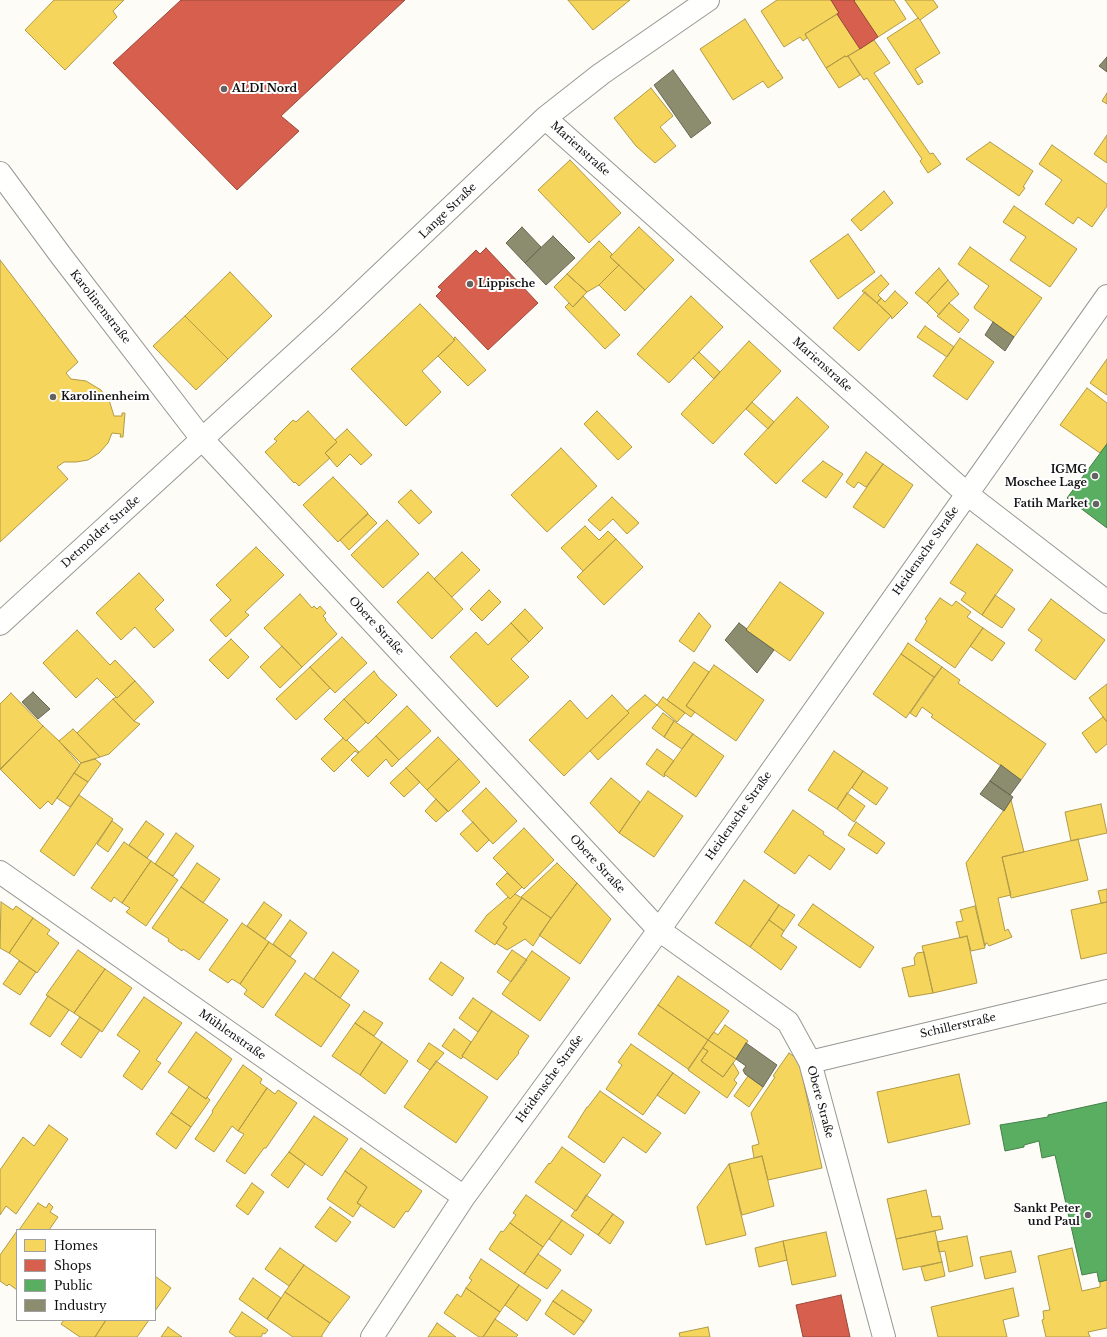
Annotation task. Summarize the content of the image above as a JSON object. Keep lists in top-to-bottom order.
{
  "streets": {
    "street": [
      "Marienstraße",
      "Lange Straße",
      "Karolinenstraße",
      "Detmolder Straße",
      "Heidensche Straße",
      "Obere Straße",
      "Schillerstraße",
      "Mühlenstraße"
    ]
  },
  "crossings": [
    ["Marienstraße", "Lange Straße"],
    ["Marienstraße", "Heidensche Straße"],
    ["Lange Straße", "Karolinenstraße"],
    ["Lange Straße", "Detmolder Straße"],
    ["Lange Straße", "Obere Straße"],
    ["Karolinenstraße", "Detmolder Straße"],
    ["Karolinenstraße", "Obere Straße"],
    ["Detmolder Straße", "Obere Straße"],
    ["Heidensche Straße", "Obere Straße"],
    ["Heidensche Straße", "Mühlenstraße"],
    ["Obere Straße", "Schillerstraße"]
  ],
  "places": [
    "ALDI Nord",
    "Lippische",
    "Karolinenheim",
    "IGMG Moschee Lage",
    "Fatih Market",
    "Sankt Peter und Paul"
  ],
  "legend": [
    "Homes",
    "Shops",
    "Public",
    "Industry"
  ]
}
